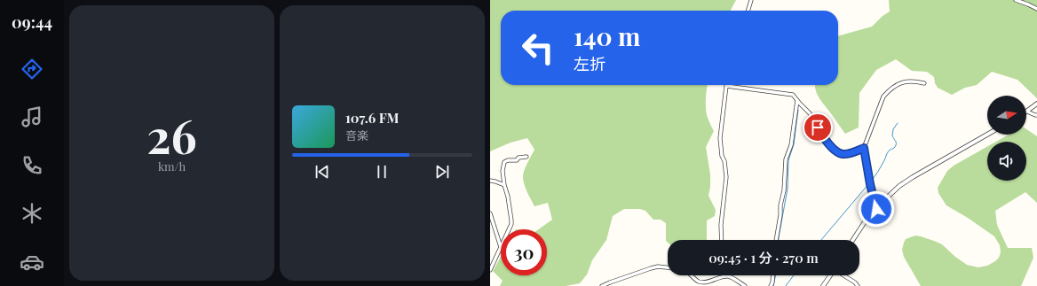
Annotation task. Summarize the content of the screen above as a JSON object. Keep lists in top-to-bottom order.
{
  "north": "right",
  "page": {
    "tabs": "09:44",
    "tile": ["26", "km/h"],
    "turn": ["140 m", "左折"],
    "song": ["107.6 FM", "音楽"],
    "limit": "30",
    "trip": "09:45 · 1 分 · 270 m"
  }
}
